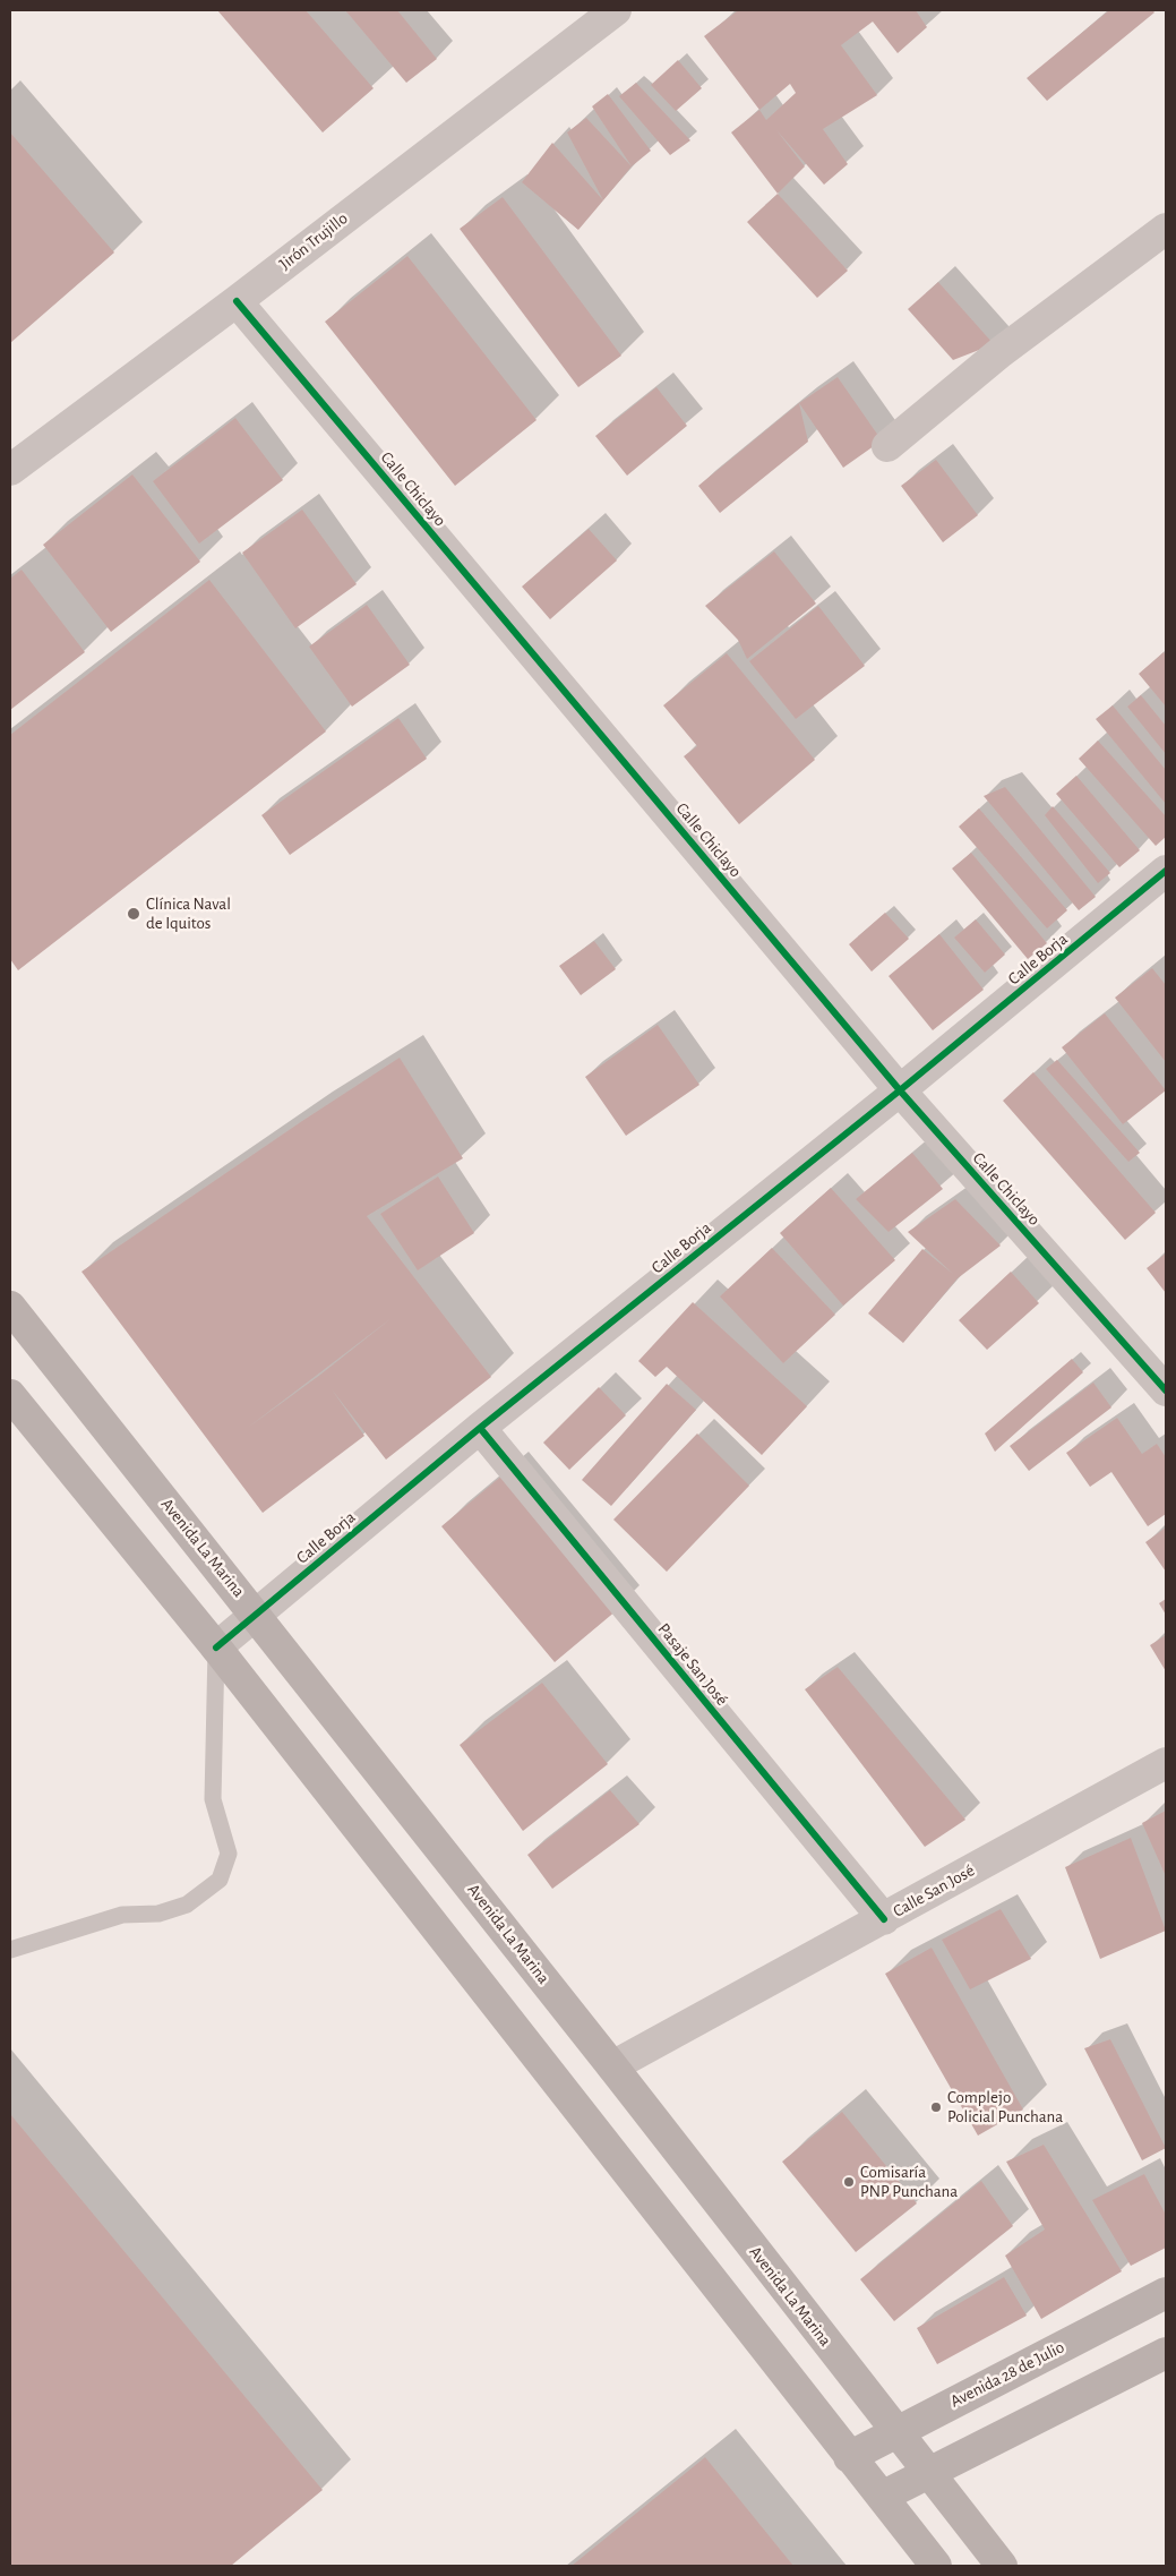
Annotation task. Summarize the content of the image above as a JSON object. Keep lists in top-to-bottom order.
{
  "streets": {
    "main road": ["Avenida La Marina", "Avenida 28 de Julio"],
    "street": [
      "Jirón Trujillo",
      "Calle Chiclayo",
      "Calle Borja",
      "Pasaje San José",
      "Calle San José"
    ]
  },
  "crossings": [
    ["Jirón Trujillo", "Calle Chiclayo"],
    ["Calle Chiclayo", "Calle Borja"],
    ["Calle Borja", "Avenida La Marina"],
    ["Calle Borja", "Pasaje San José"],
    ["Avenida La Marina", "Calle San José"],
    ["Avenida La Marina", "Avenida 28 de Julio"],
    ["Pasaje San José", "Calle San José"]
  ],
  "places": ["Clínica Naval de Iquitos", "Complejo Policial Punchana", "Comisaría PNP Punchana"]
}
